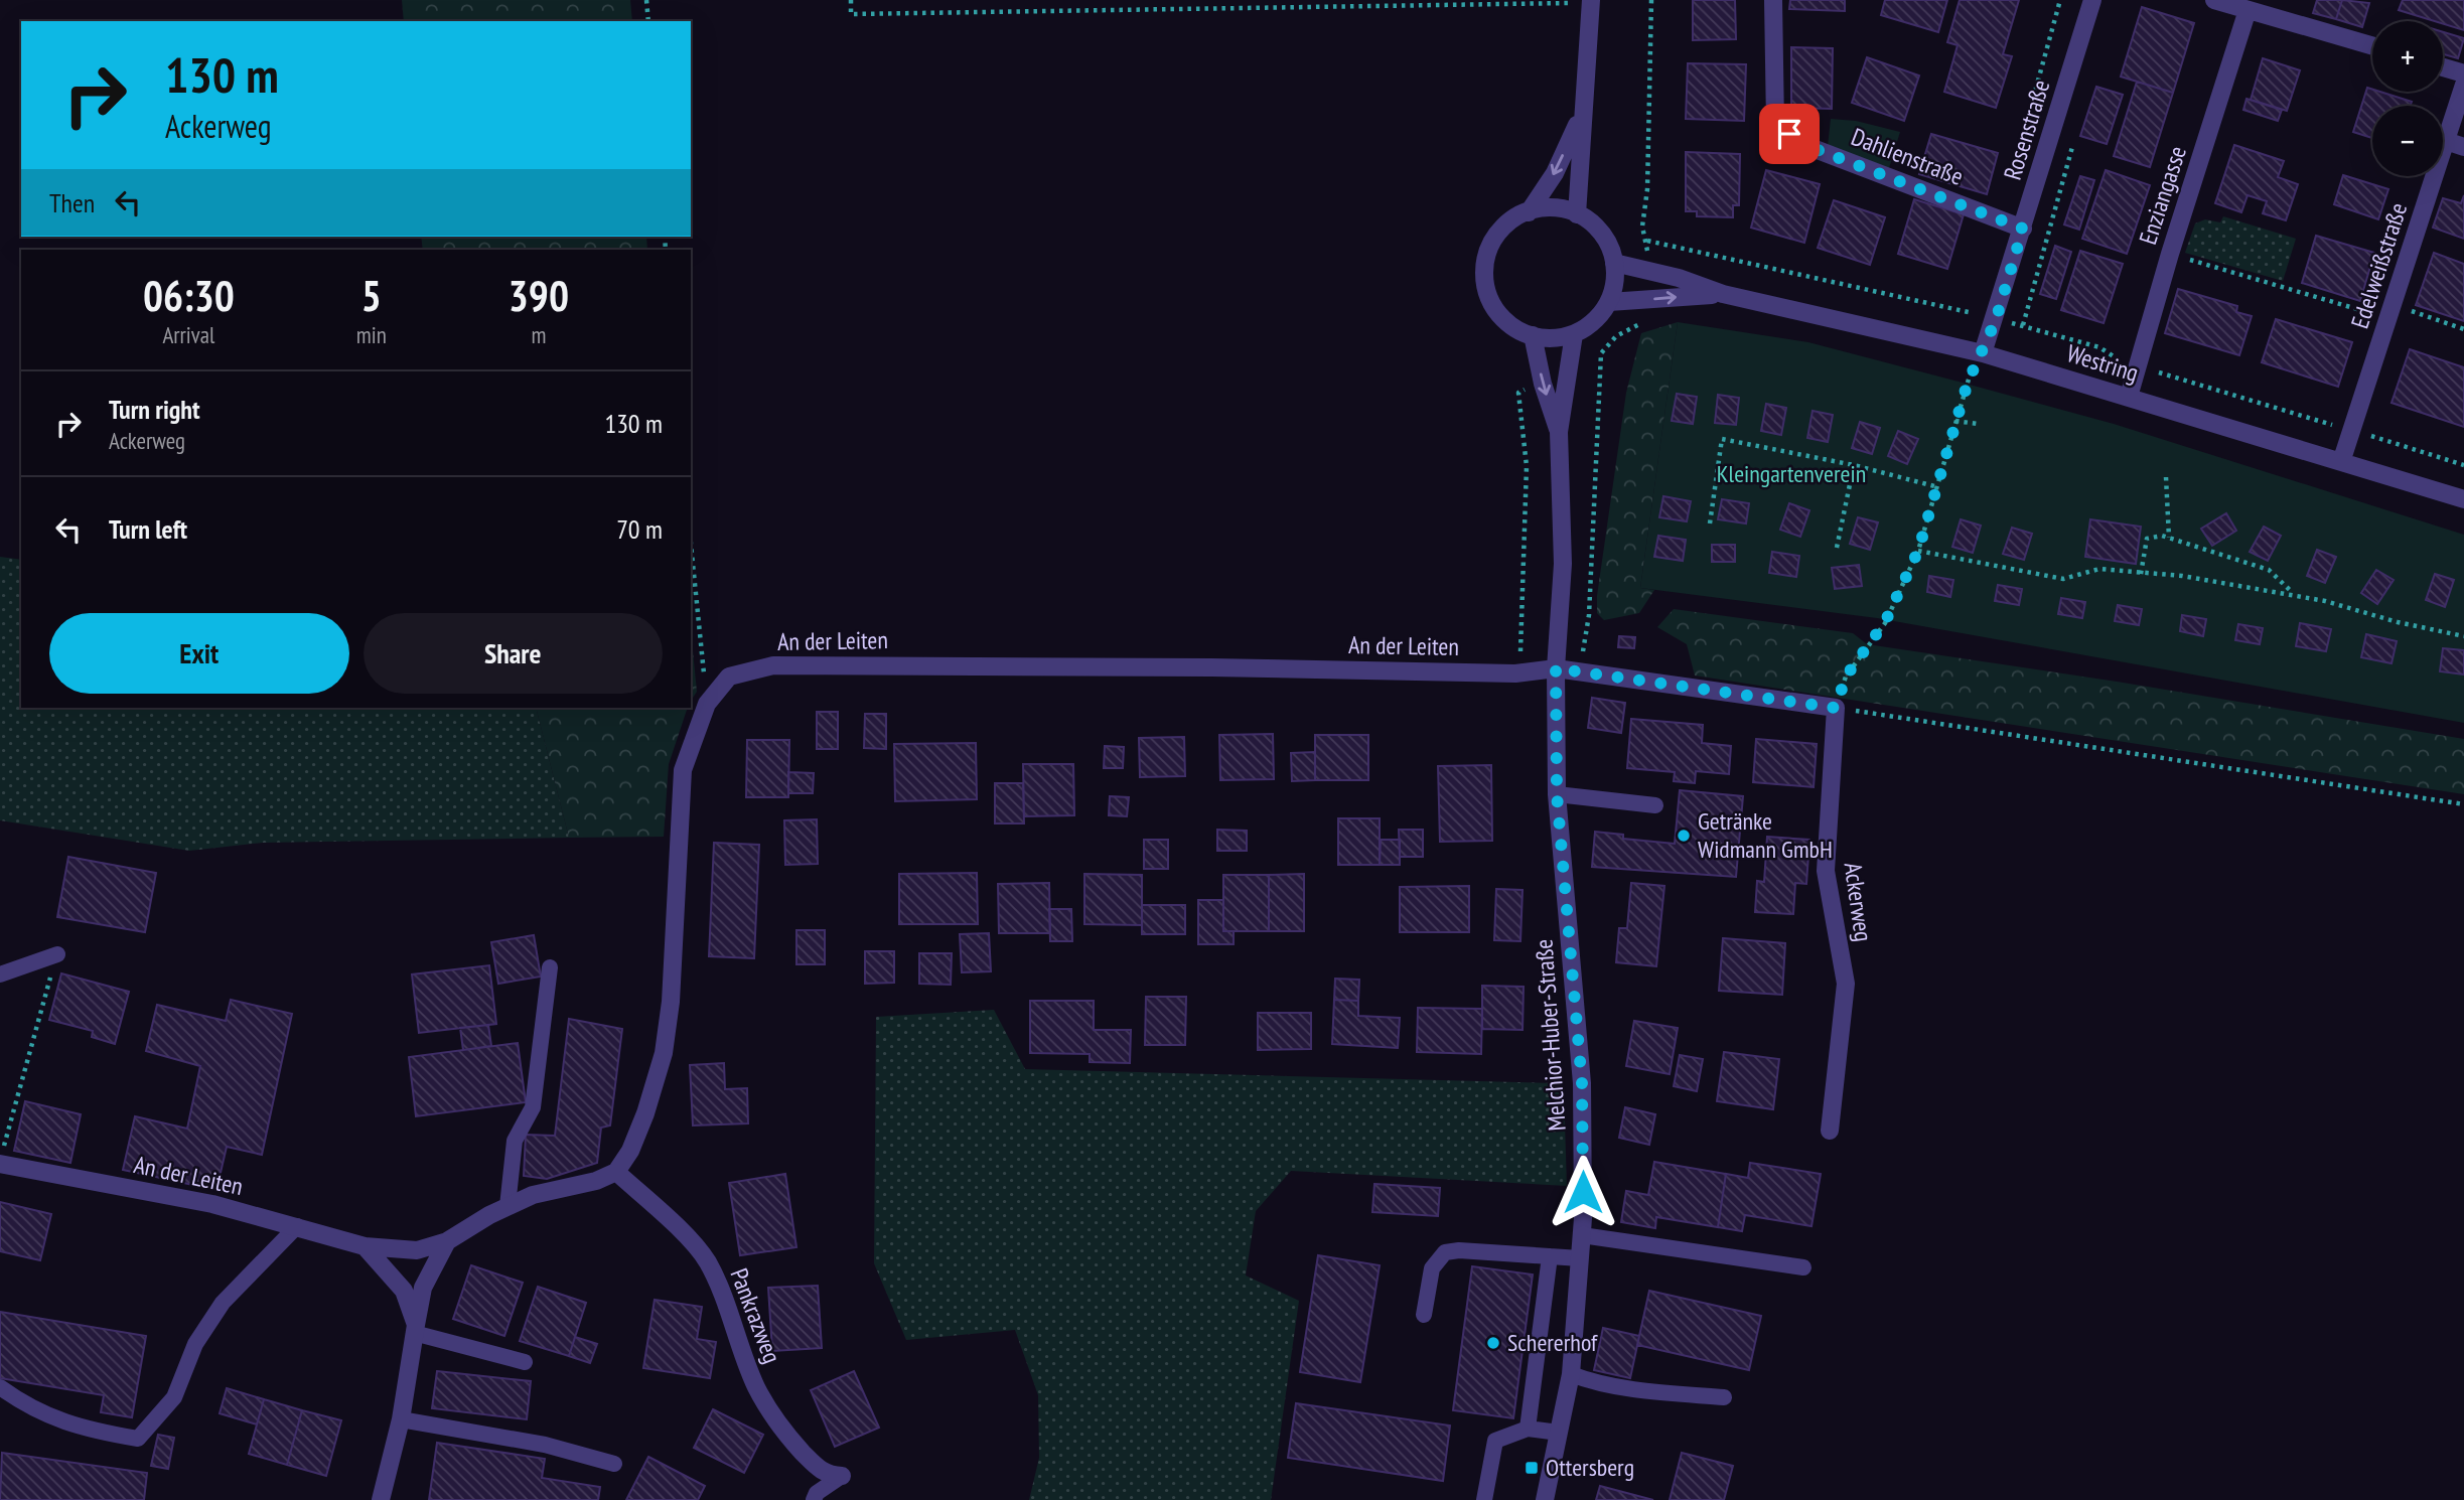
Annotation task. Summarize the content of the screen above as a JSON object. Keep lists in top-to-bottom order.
{
  "streets": {
    "street": [
      "Rosenstraße",
      "Dahlienstraße",
      "Enziangasse",
      "Edelweißstraße",
      "Westring",
      "An der Leiten",
      "Ackerweg",
      "Melchior-Huber-Straße",
      "Pankrazweg"
    ]
  },
  "crossings": [
    ["Rosenstraße", "Dahlienstraße"],
    ["Rosenstraße", "Westring"],
    ["Enziangasse", "Westring"],
    ["Edelweißstraße", "Westring"],
    ["An der Leiten", "Melchior-Huber-Straße"],
    ["An der Leiten", "Pankrazweg"]
  ],
  "parks": ["Kleingartenverein"],
  "places": {
    "other": ["Getränke Widmann GmbH", "Schererhof"],
    "transit": ["Ottersberg"]
  },
  "page": {
    "map_buttons": ["+", "−"],
    "turn": ["130 m", "Ackerweg"],
    "then": "Then",
    "eta": [
      "06:30",
      "Arrival",
      "5",
      "min",
      "390",
      "m"
    ],
    "list": [
      {
        "name": "Turn right",
        "note": "Ackerweg",
        "value": "130 m"
      },
      {
        "name": "Turn left",
        "value": "70 m"
      }
    ],
    "buttons": ["Exit", "Share"]
  }
}
